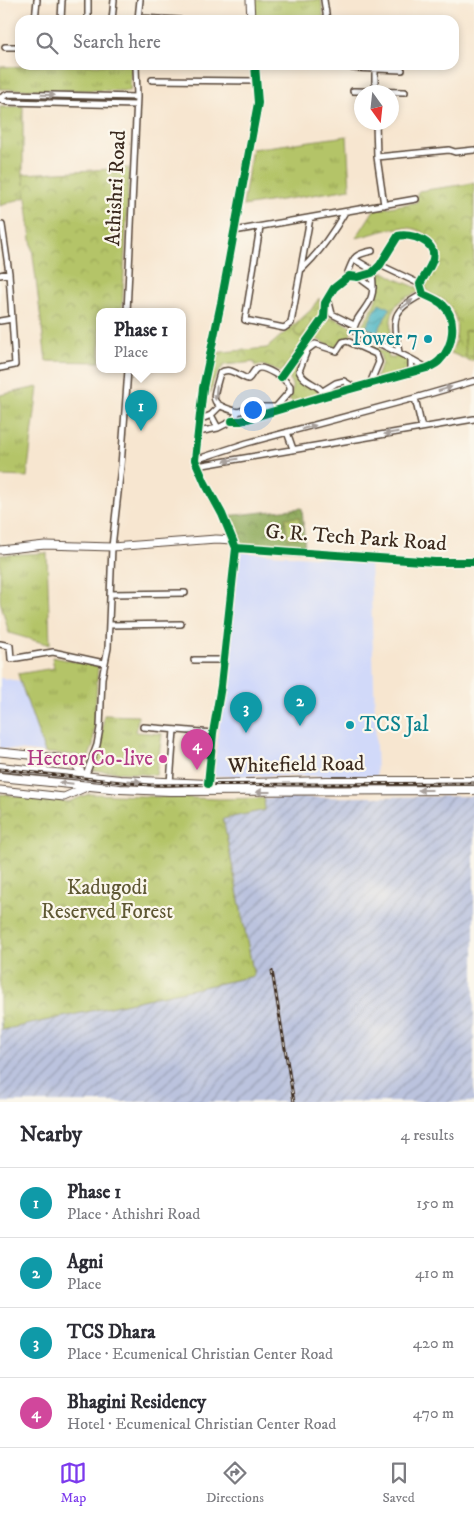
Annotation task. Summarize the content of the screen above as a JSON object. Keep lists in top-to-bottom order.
{
  "streets": {
    "main road": ["Whitefield Road"],
    "street": ["Athishri Road", "G. R. Tech Park Road"]
  },
  "parks": ["Kadugodi Reserved Forest"],
  "places": ["Tower 7", "TCS Jal", "Hector Co-live"],
  "north": "bottom",
  "page": {
    "search": "Search here",
    "popup": ["Phase 1", "Place"],
    "pins": [
      "1",
      "2",
      "3",
      "4"
    ],
    "heading": ["Nearby", "4 results"],
    "list": [
      {
        "mark": "1",
        "name": "Phase 1",
        "note": "Place · Athishri Road",
        "value": "150 m"
      },
      {
        "mark": "2",
        "name": "Agni",
        "note": "Place",
        "value": "410 m"
      },
      {
        "mark": "3",
        "name": "TCS Dhara",
        "note": "Place · Ecumenical Christian Center Road",
        "value": "420 m"
      },
      {
        "mark": "4",
        "name": "Bhagini Residency",
        "note": "Hotel · Ecumenical Christian Center Road",
        "value": "470 m"
      }
    ],
    "nav": ["Map", "Directions", "Saved"]
  }
}
